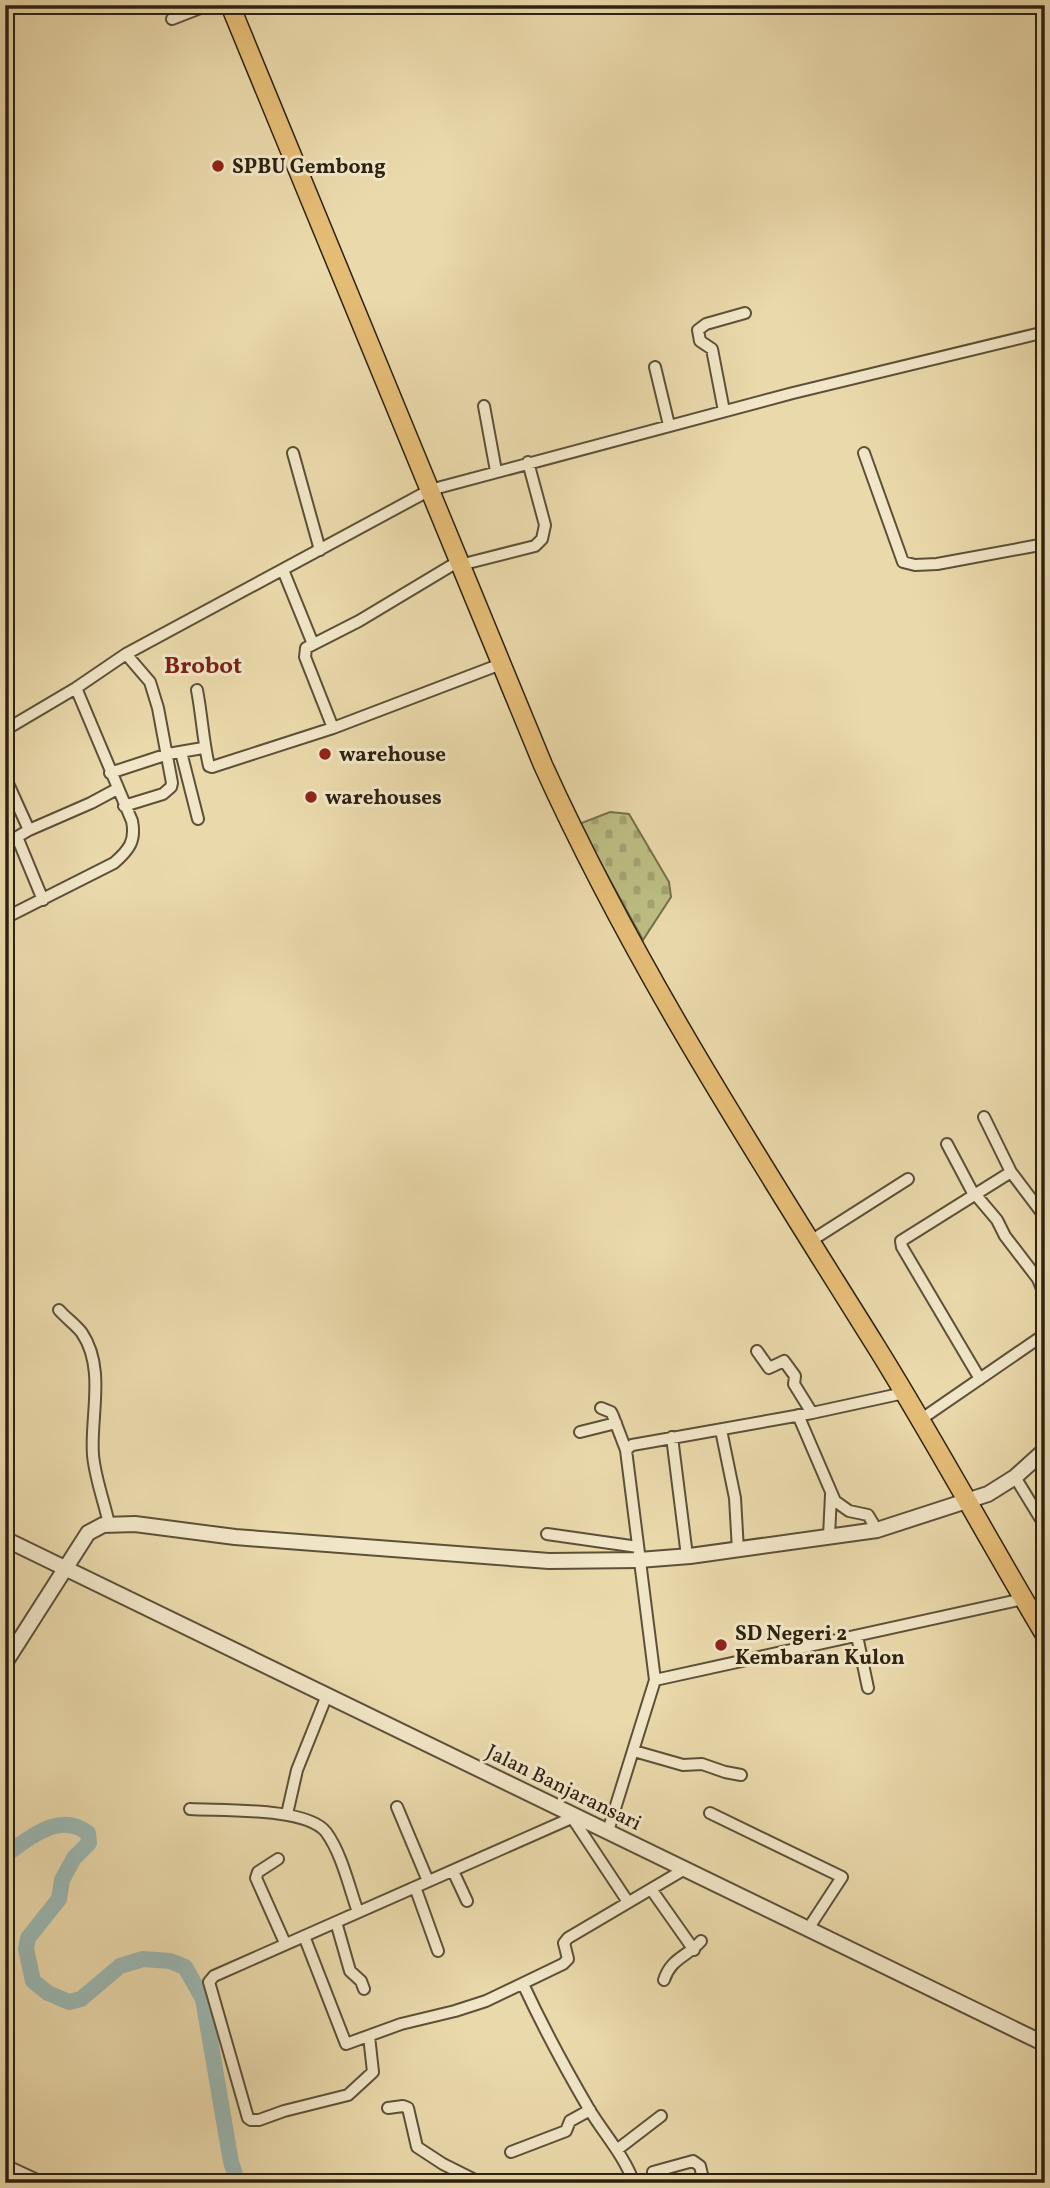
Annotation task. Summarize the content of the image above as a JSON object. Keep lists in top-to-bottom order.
{
  "streets": {
    "street": ["Jalan Banjaransari"]
  },
  "districts": ["Brobot"],
  "places": [
    "SPBU Gembong",
    "warehouse",
    "warehouses",
    "SD Negeri 2 Kembaran Kulon"
  ]
}
